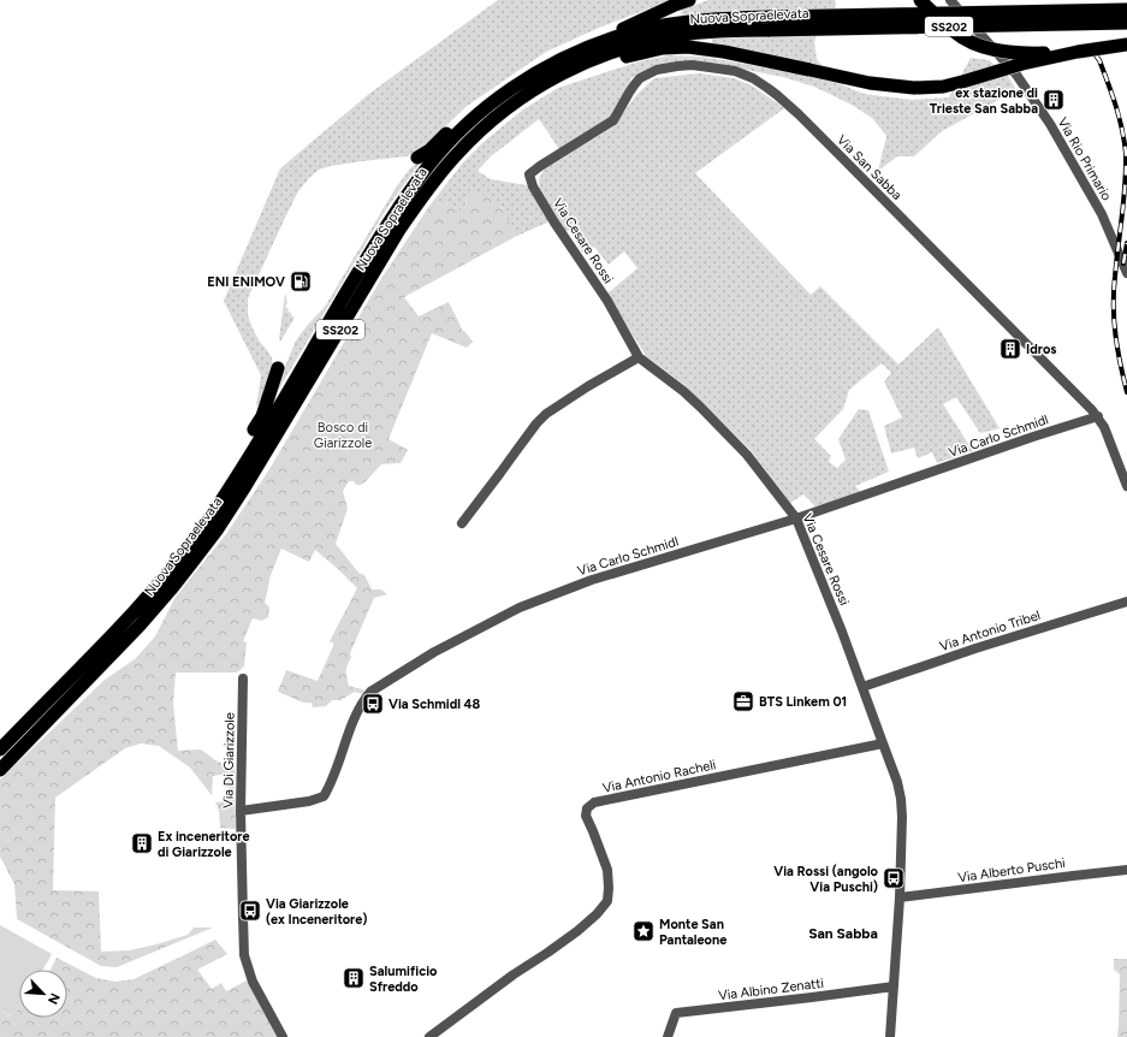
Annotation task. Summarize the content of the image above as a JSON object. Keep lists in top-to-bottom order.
{
  "streets": {
    "highway": ["Nuova Sopraelevata", "SS202"],
    "street": [
      "Via Rio Primario",
      "Via San Sabba",
      "Via Cesare Rossi",
      "Via Carlo Schmidl",
      "Via Antonio Tribel",
      "Via Di Giarizzole",
      "Via Antonio Racheli",
      "Via Alberto Puschi",
      "Via Albino Zenatti"
    ]
  },
  "crossings": [
    ["Via San Sabba", "Via Cesare Rossi"],
    ["Via San Sabba", "Via Carlo Schmidl"],
    ["Via Cesare Rossi", "Via Carlo Schmidl"],
    ["Via Cesare Rossi", "Via Antonio Tribel"],
    ["Via Cesare Rossi", "Via Antonio Racheli"],
    ["Via Cesare Rossi", "Via Alberto Puschi"],
    ["Via Cesare Rossi", "Via Albino Zenatti"],
    ["Via Carlo Schmidl", "Via Di Giarizzole"]
  ],
  "districts": ["San Sabba"],
  "parks": ["Bosco di Giarizzole"],
  "places": {
    "building": [
      "ex stazione di Trieste San Sabba",
      "Idros",
      "Ex inceneritore di Giarizzole",
      "Salumificio Sfreddo"
    ],
    "fuel station": ["ENI ENIMOV"],
    "office": ["BTS Linkem 01"],
    "bus stop": ["Via Schmidl 48", "Via Rossi (angolo Via Puschi)", "Via Giarizzole (ex Inceneritore)"],
    "place": ["Monte San Pantaleone"]
  },
  "north": "bottom right"
}
